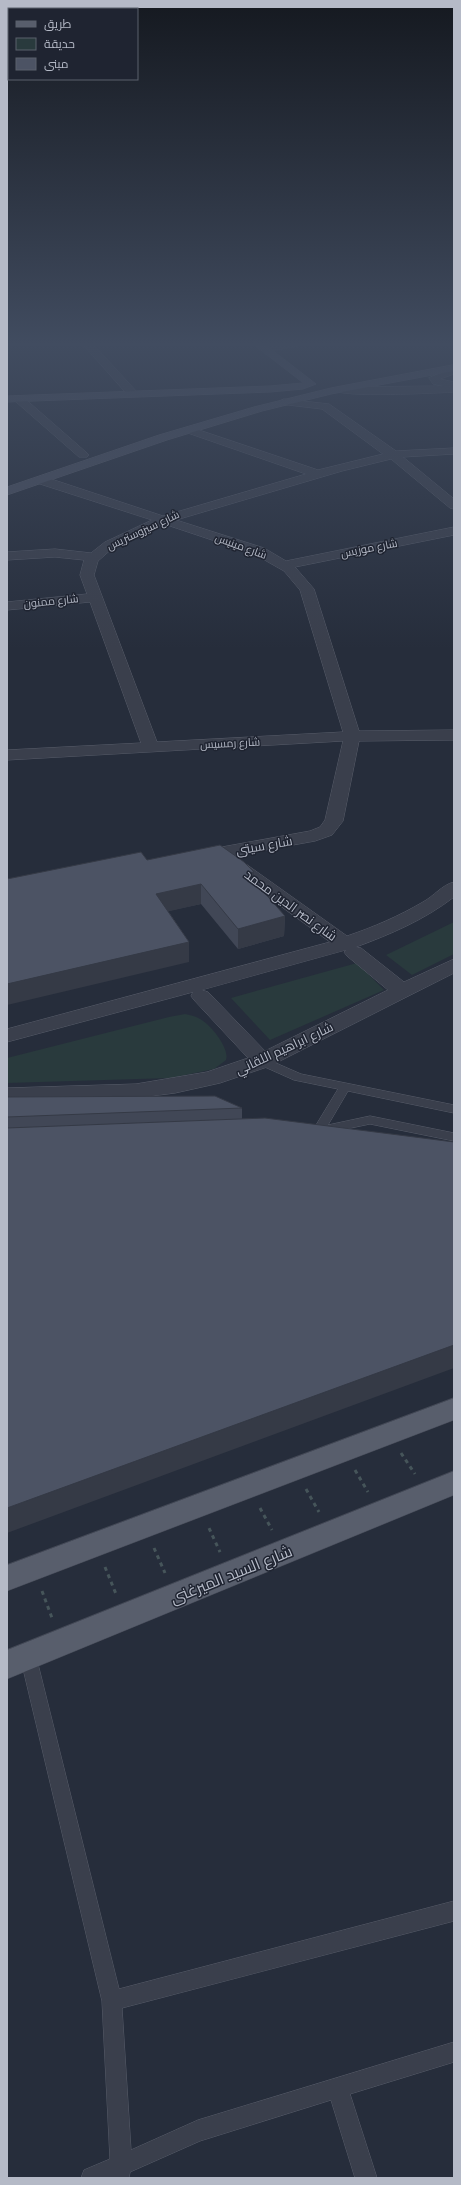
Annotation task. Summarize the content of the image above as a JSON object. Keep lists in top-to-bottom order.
{
  "streets": {
    "main road": ["شارع السيد الميرغنى"],
    "street": [
      "شارع سيزوستريس",
      "شارع مينيس",
      "شارع موزيس",
      "شارع ممنون",
      "شارع رمسيس",
      "شارع سيتى",
      "شارع نصر الدين محمد",
      "شارع ابراهيم اللقاني"
    ]
  },
  "crossings": [
    ["شارع سيزوستريس", "شارع مينيس"],
    ["شارع سيزوستريس", "شارع ممنون"],
    ["شارع سيزوستريس", "شارع رمسيس"],
    ["شارع مينيس", "شارع موزيس"],
    ["شارع مينيس", "شارع رمسيس"],
    ["شارع مينيس", "شارع سيتى"],
    ["شارع رمسيس", "شارع سيتى"],
    ["شارع سيتى", "شارع نصر الدين محمد"],
    ["شارع نصر الدين محمد", "شارع ابراهيم اللقاني"]
  ],
  "legend": ["طريق", "حديقة", "مبنى"]
}
